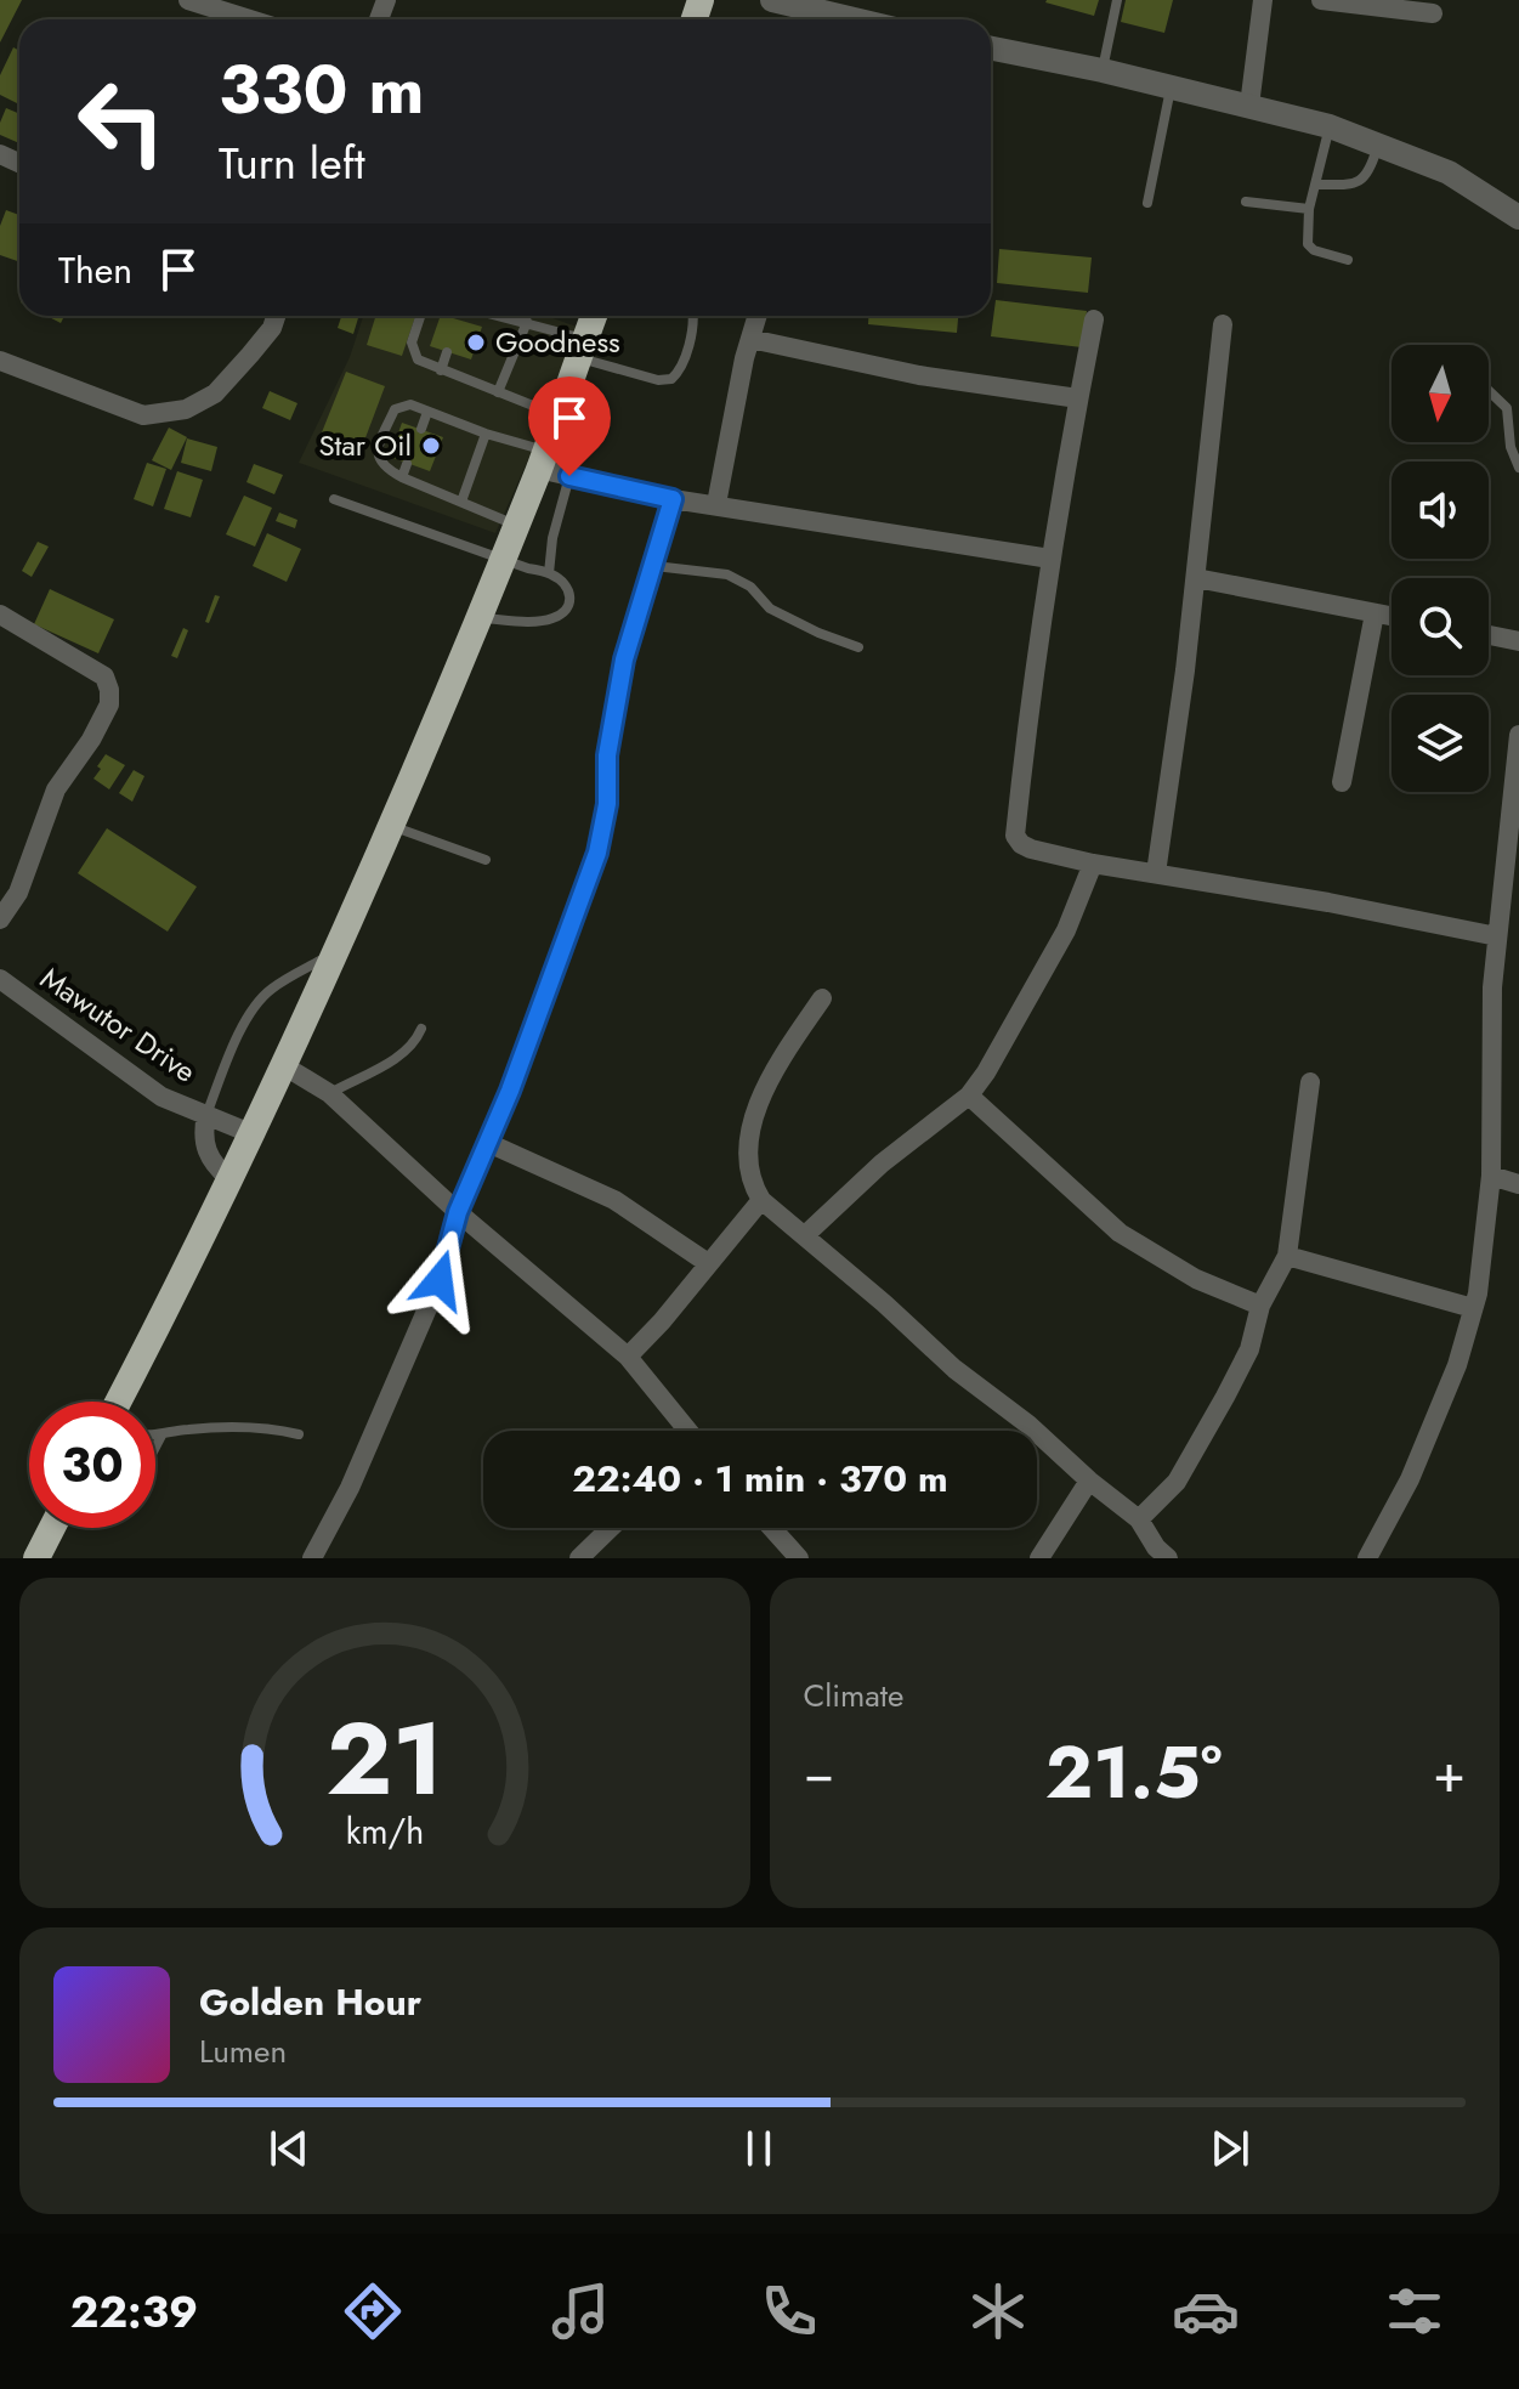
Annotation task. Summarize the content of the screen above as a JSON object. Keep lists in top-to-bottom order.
{
  "streets": {
    "street": ["Mawutor Drive"]
  },
  "places": ["Goodness", "Star Oil"],
  "north": "bottom",
  "page": {
    "turn": ["330 m", "Turn left"],
    "then": "Then",
    "limit": "30",
    "trip": "22:40 · 1 min · 370 m",
    "tile": "Climate",
    "heat": ["−", "21.5°", "+"],
    "song": ["Golden Hour", "Lumen"],
    "tabs": "22:39",
    "gauge": ["21", "km/h"]
  }
}
